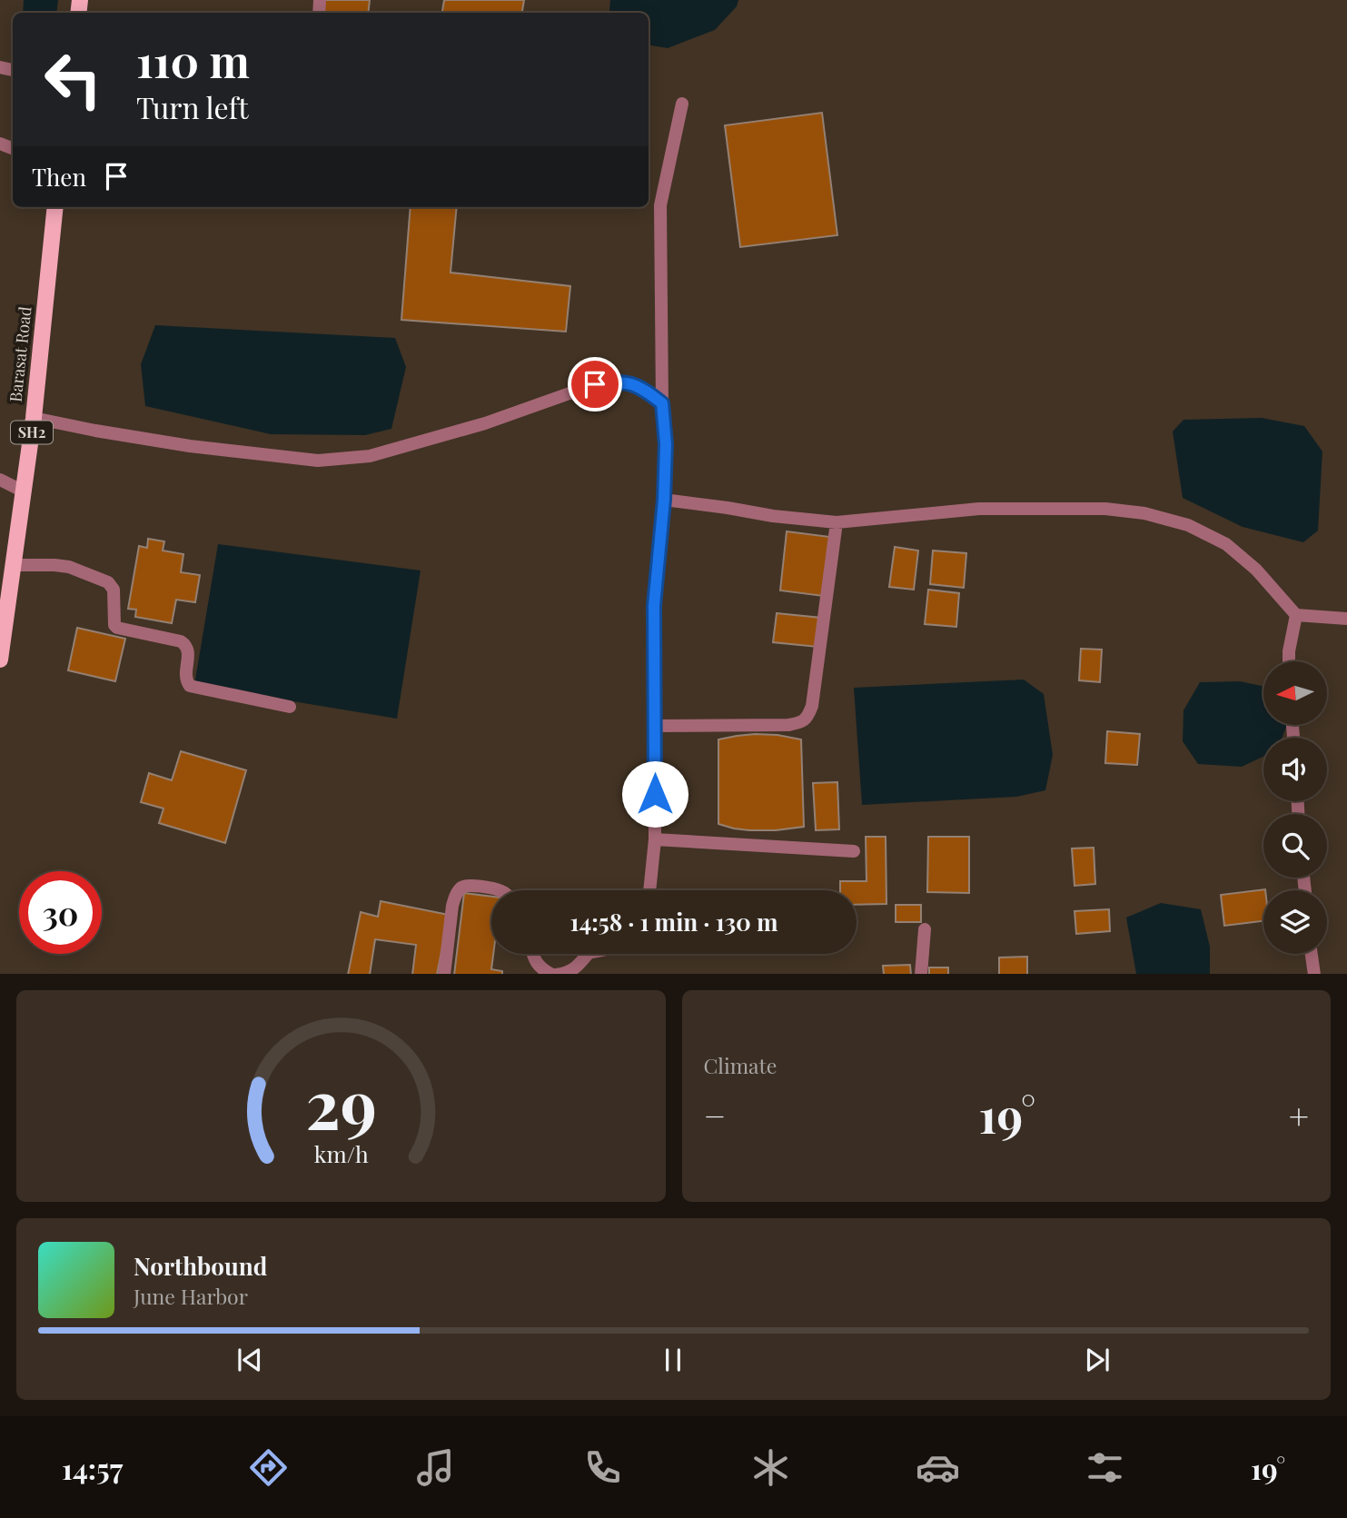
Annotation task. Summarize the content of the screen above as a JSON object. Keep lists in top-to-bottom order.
{
  "streets": {
    "main road": ["Barasat Road", "SH2"]
  },
  "north": "left",
  "page": {
    "turn": ["110 m", "Turn left"],
    "then": "Then",
    "limit": "30",
    "trip": "14:58 · 1 min · 130 m",
    "tile": "Climate",
    "heat": ["−", "19°", "+"],
    "song": ["Northbound", "June Harbor"],
    "tabs": ["14:57", "19°"],
    "gauge": ["29", "km/h"]
  }
}
